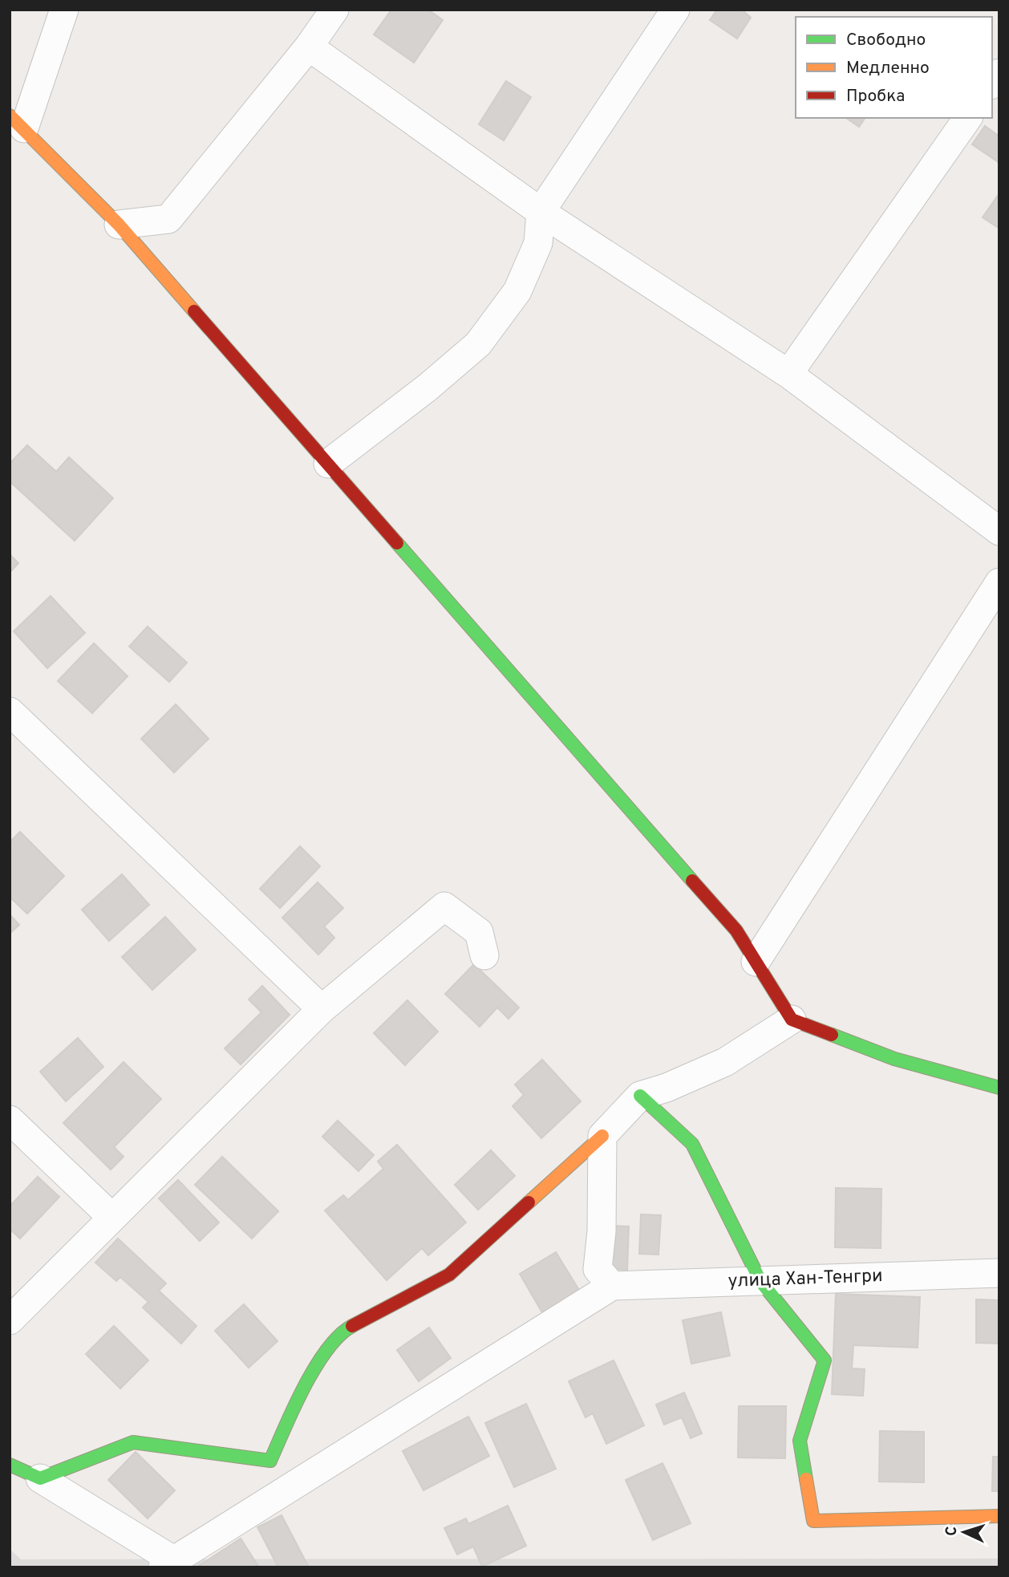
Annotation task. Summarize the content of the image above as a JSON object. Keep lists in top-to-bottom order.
{
  "streets": {
    "street": ["улица Хан-Тенгри"]
  },
  "legend": ["Свободно", "Медленно", "Пробка"],
  "north": "left"
}
